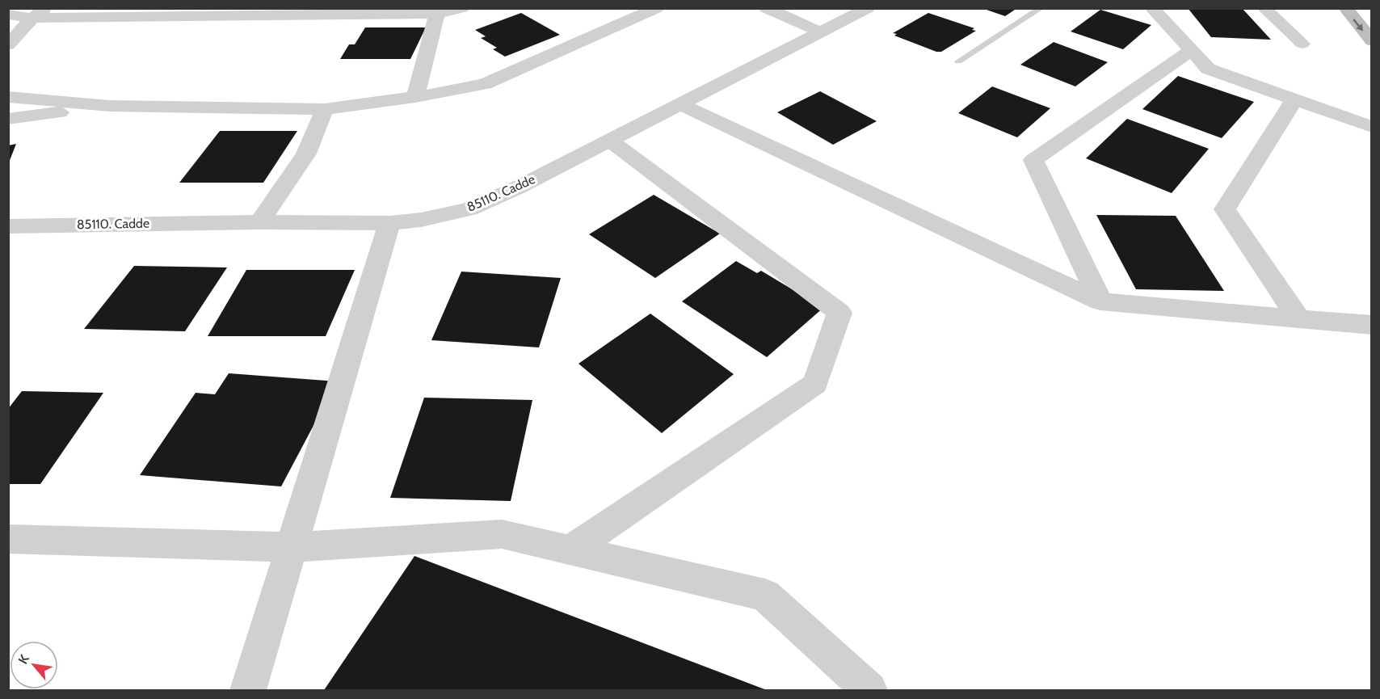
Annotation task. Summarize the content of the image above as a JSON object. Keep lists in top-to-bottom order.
{
  "streets": {
    "street": ["85110. Cadde"]
  },
  "north": "top left"
}
